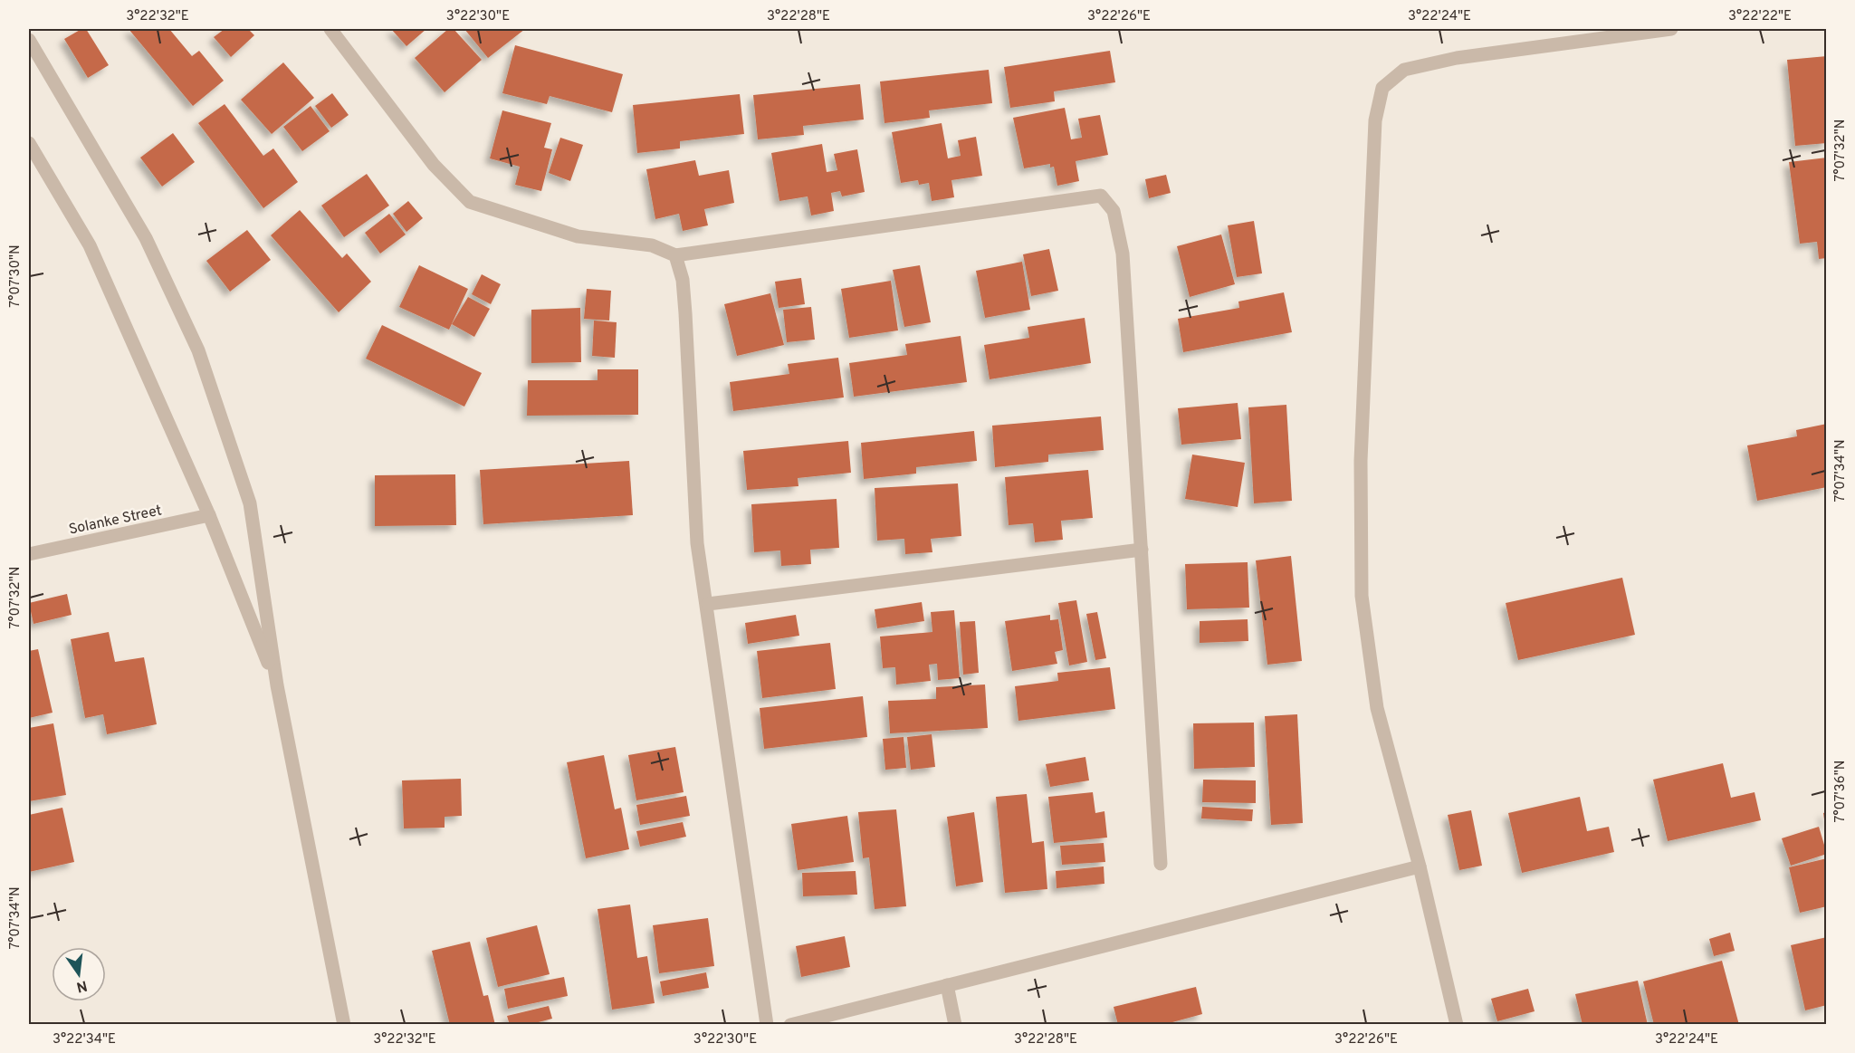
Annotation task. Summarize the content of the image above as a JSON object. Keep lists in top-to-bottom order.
{
  "streets": {
    "street": ["Solanke Street"]
  },
  "north": "bottom",
  "coordinates": [
    "3°22'32\"E",
    "3°22'30\"E",
    "3°22'28\"E",
    "3°22'26\"E",
    "3°22'24\"E",
    "3°22'22\"E",
    "7°07'32\"N",
    "7°07'30\"N",
    "7°07'34\"N",
    "7°07'36\"N",
    "3°22'34\"E"
  ]
}
